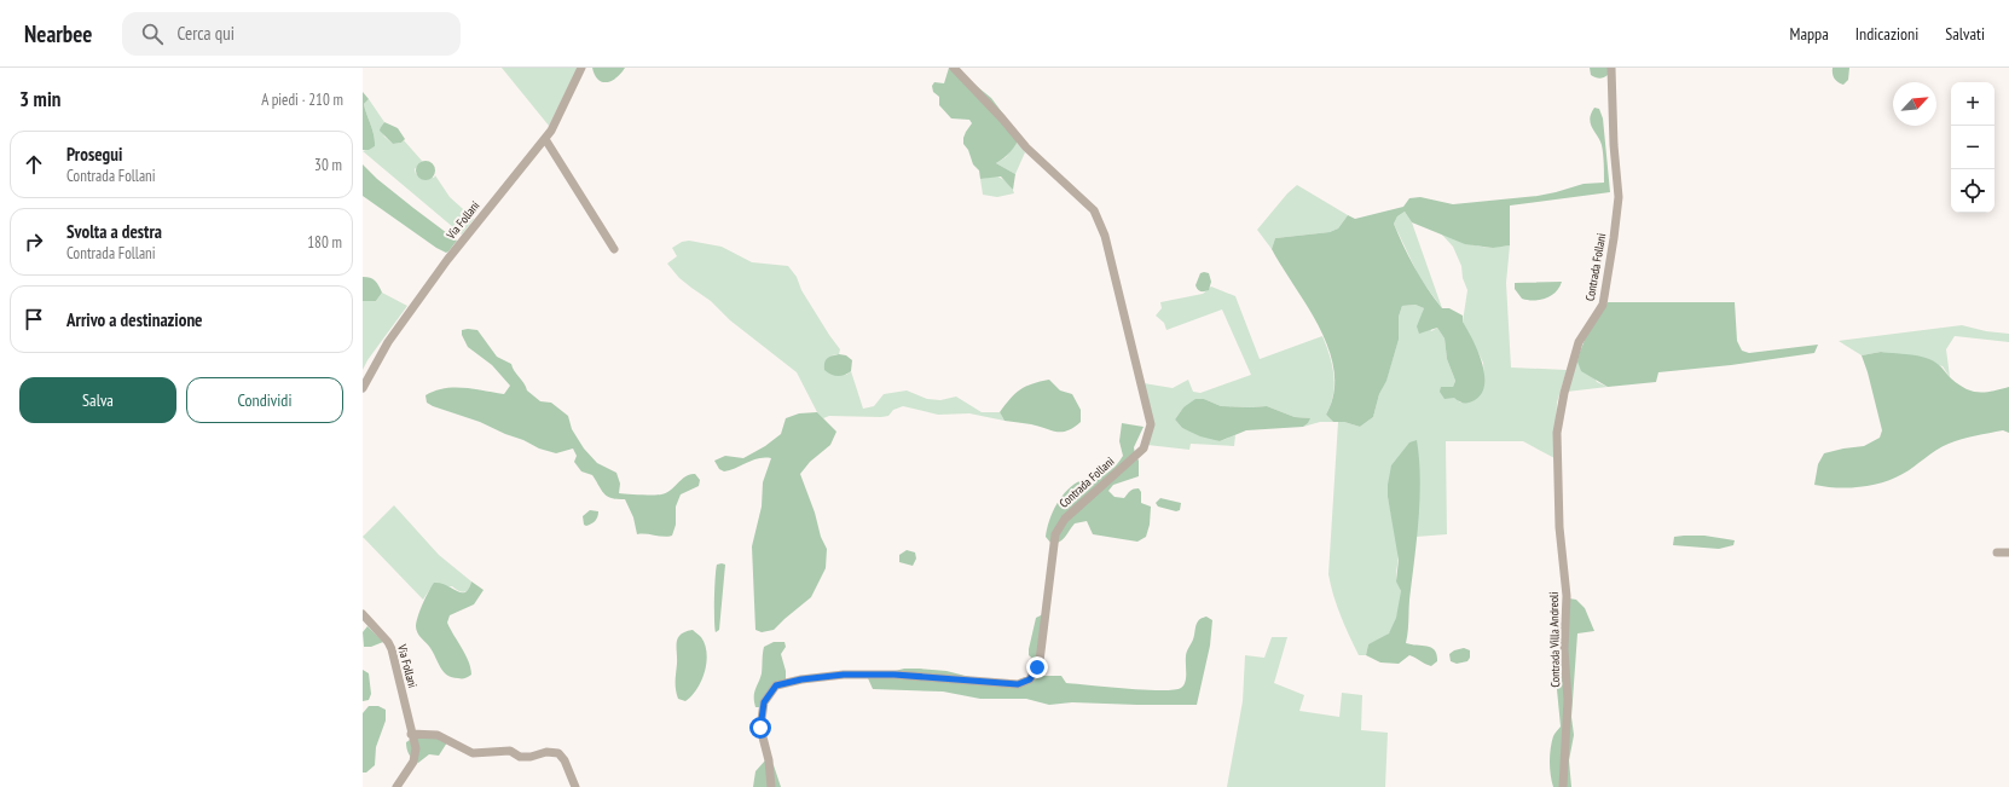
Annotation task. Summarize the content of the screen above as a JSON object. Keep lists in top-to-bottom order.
{
  "streets": {
    "street": ["Via Follani", "Contrada Follani", "Contrada Villa Andreoli"]
  },
  "crossings": [
    ["Contrada Follani", "Contrada Villa Andreoli"]
  ],
  "north": "top right",
  "page": {
    "header": "Nearbee",
    "search": "Cerca qui",
    "nav": ["Mappa", "Indicazioni", "Salvati"],
    "heading": ["3 min", "A piedi · 210 m"],
    "map_buttons": ["+", "−"],
    "list": [
      ["Prosegui", "Contrada Follani", "30 m"],
      ["Svolta a destra", "Contrada Follani", "180 m"],
      "Arrivo a destinazione"
    ],
    "buttons": ["Salva", "Condividi"]
  }
}
